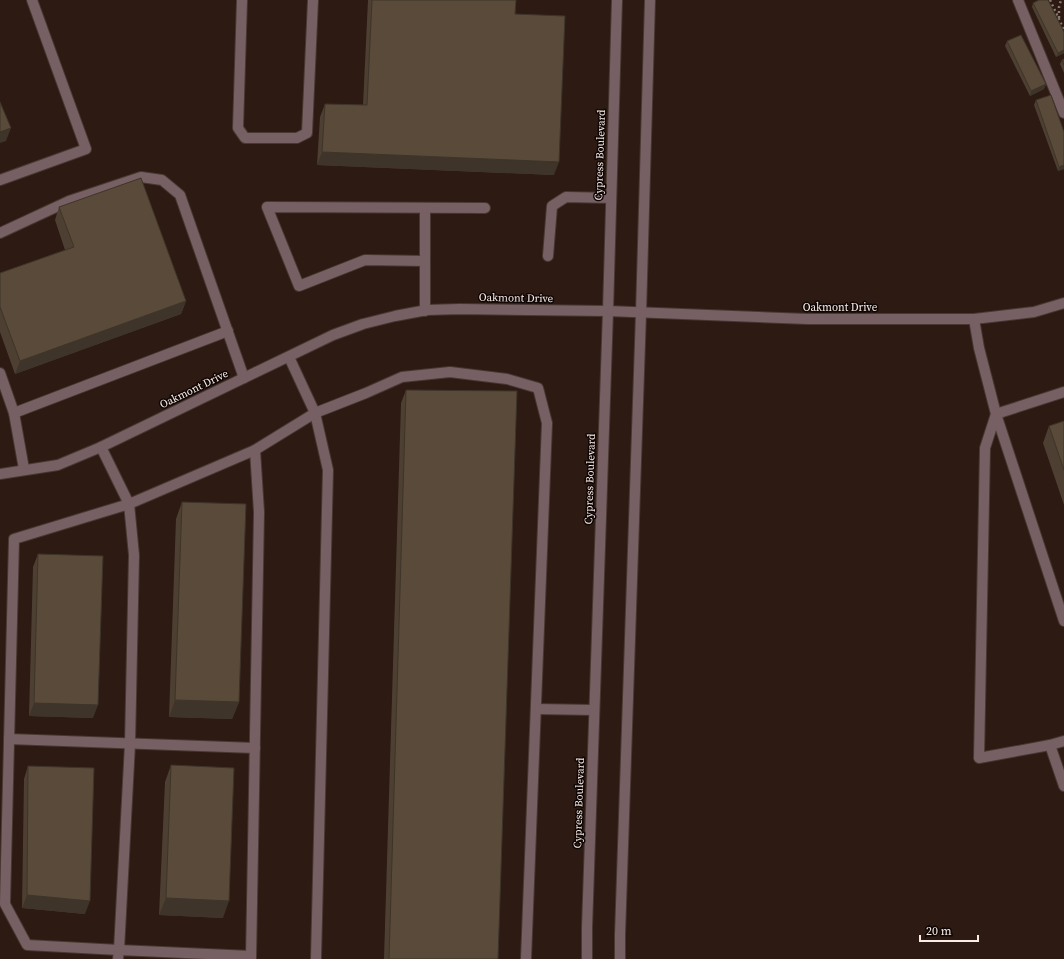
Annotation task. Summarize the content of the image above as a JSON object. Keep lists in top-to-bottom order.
{
  "streets": {
    "street": ["Cypress Boulevard", "Oakmont Drive"]
  },
  "crossings": [
    ["Cypress Boulevard", "Oakmont Drive"]
  ],
  "scale_bar": "20 m"
}
